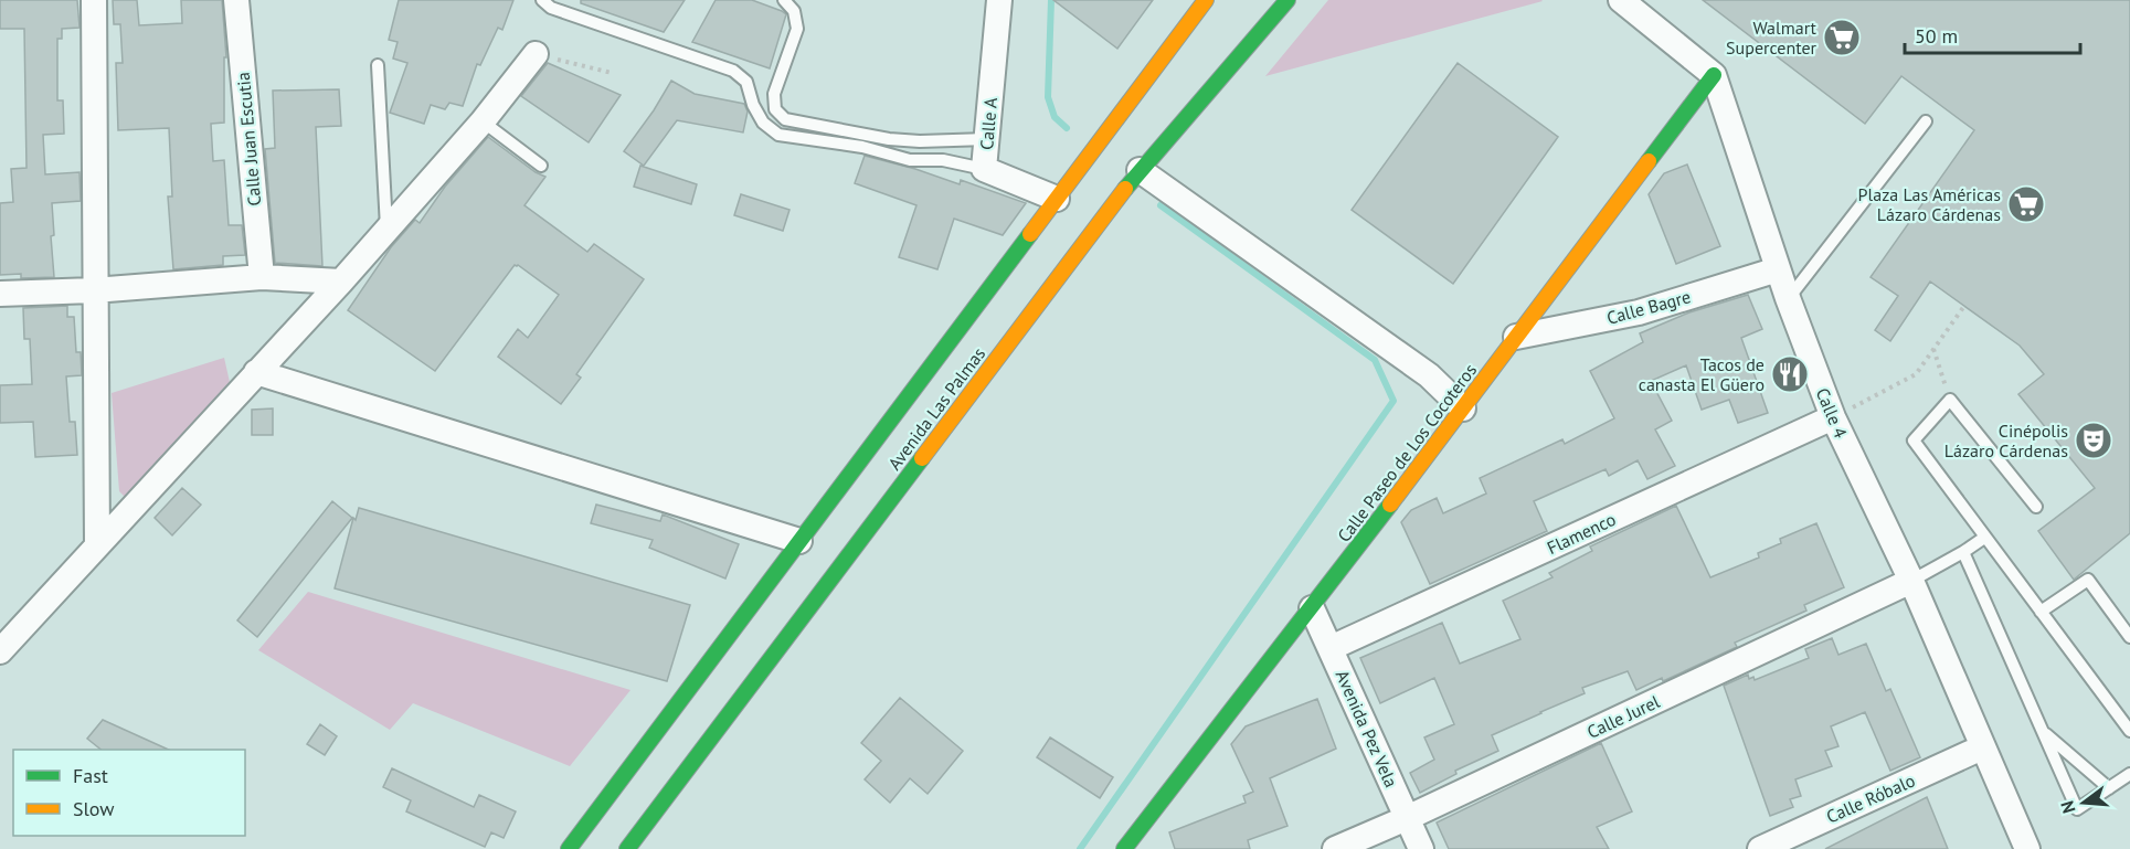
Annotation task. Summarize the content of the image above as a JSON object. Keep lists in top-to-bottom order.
{
  "streets": {
    "main road": ["Avenida Las Palmas", "Calle Paseo de Los Cocoteros"],
    "street": [
      "Calle A",
      "Calle Juan Escutia",
      "Calle Bagre",
      "Calle 4",
      "Flamenco",
      "Calle Jurel",
      "Avenida Pez Vela",
      "Calle Róbalo"
    ]
  },
  "crossings": [
    ["Calle A", "Avenida Las Palmas"],
    ["Calle Bagre", "Calle 4"],
    ["Calle Bagre", "Calle Paseo de Los Cocoteros"],
    ["Calle 4", "Calle Paseo de Los Cocoteros"],
    ["Calle 4", "Flamenco"],
    ["Calle 4", "Calle Jurel"],
    ["Calle 4", "Calle Róbalo"],
    ["Calle Paseo de Los Cocoteros", "Avenida Pez Vela"],
    ["Flamenco", "Avenida Pez Vela"],
    ["Calle Jurel", "Avenida Pez Vela"]
  ],
  "places": {
    "supermarket": ["Walmart Supercenter", "Plaza Las Américas Lázaro Cárdenas"],
    "restaurant": ["Tacos de canasta El Güero"],
    "theatre": ["Cinépolis Lázaro Cárdenas"]
  },
  "legend": ["Fast", "Slow"],
  "scale_bar": "50 m",
  "north": "left"
}
